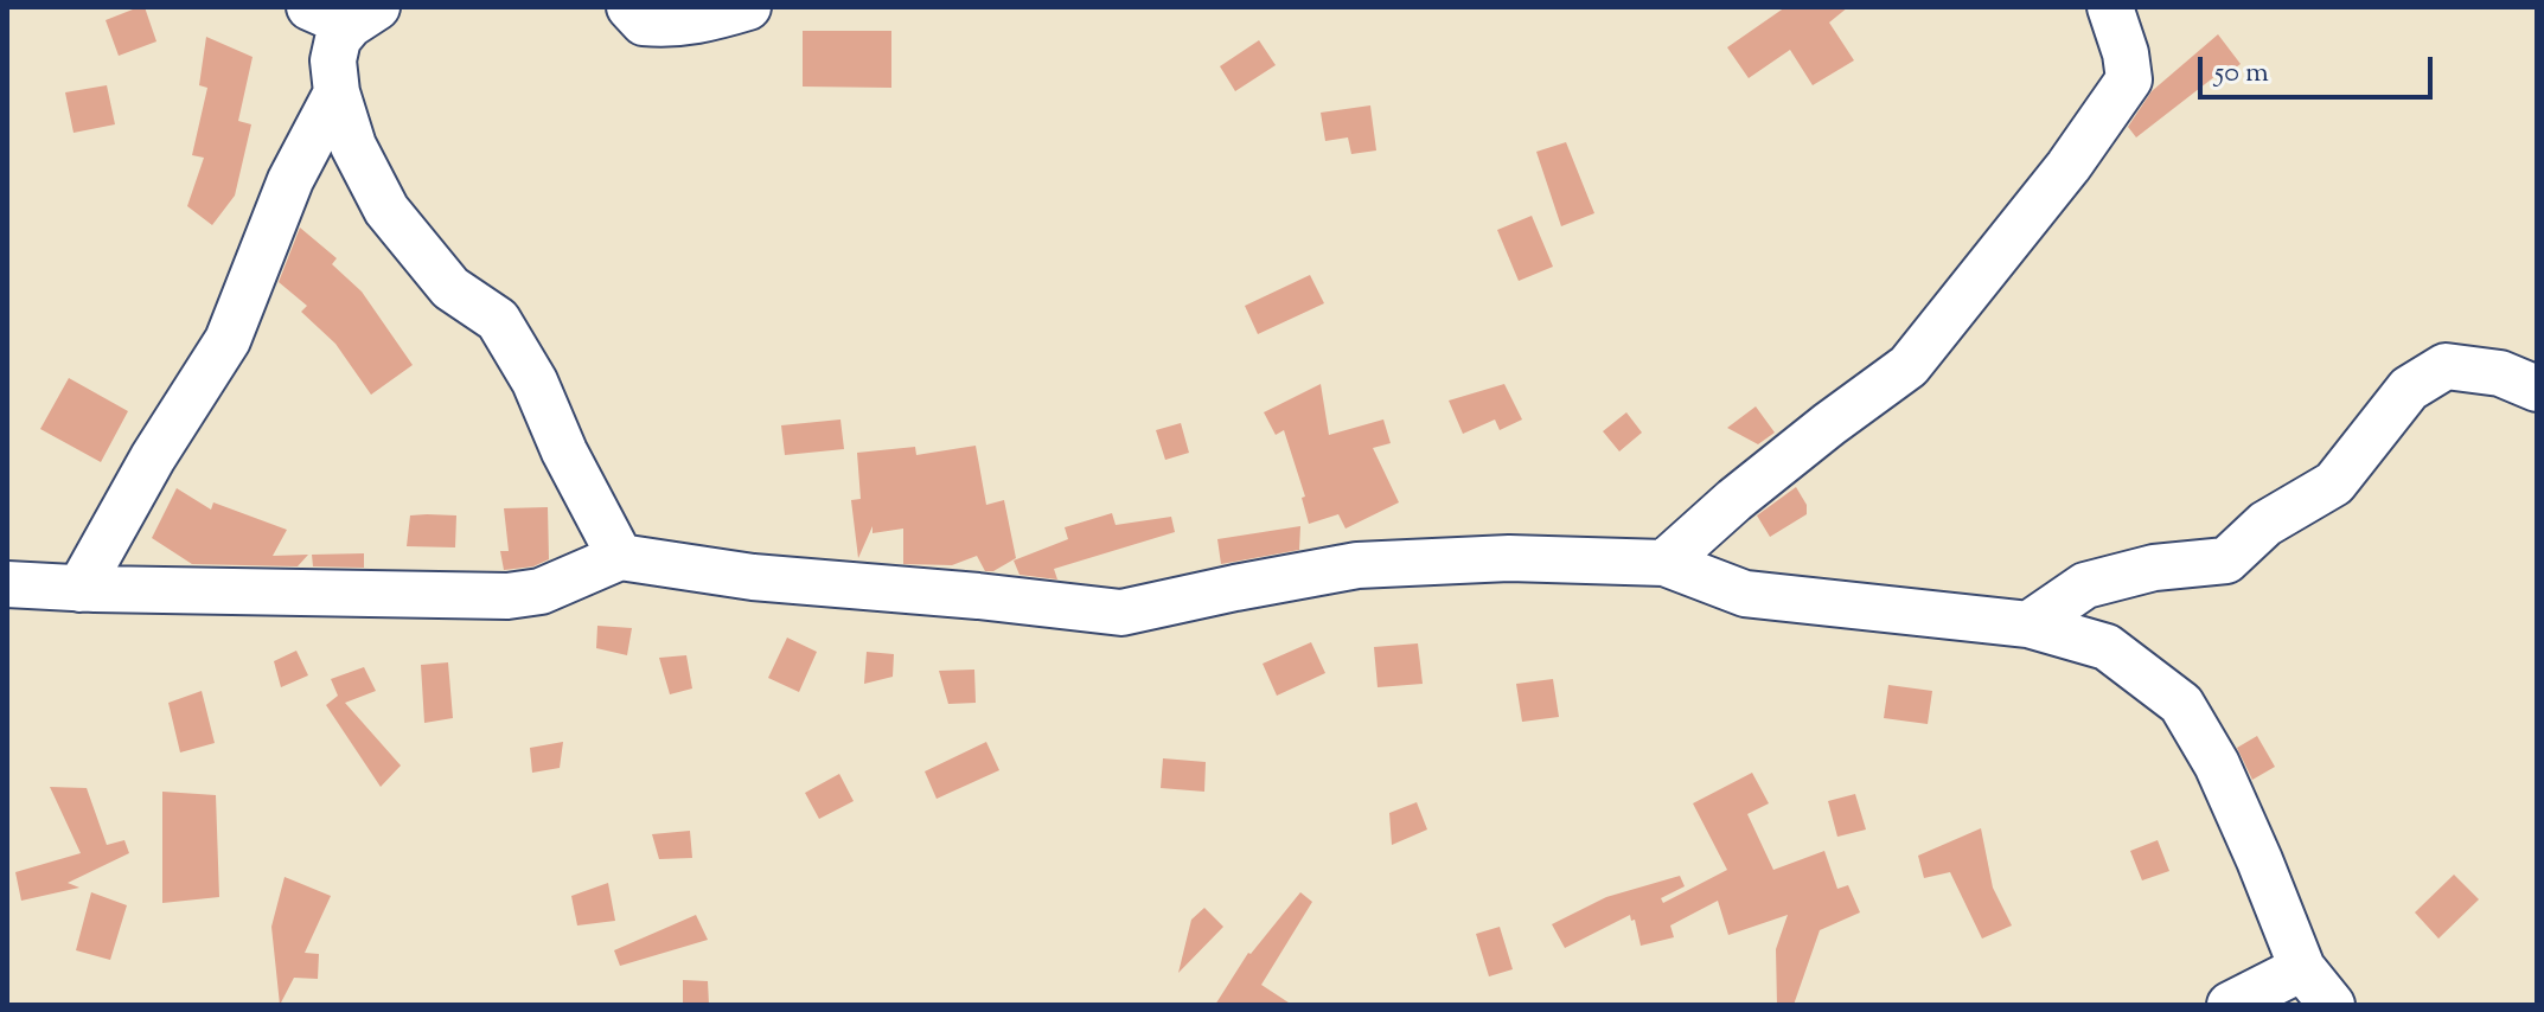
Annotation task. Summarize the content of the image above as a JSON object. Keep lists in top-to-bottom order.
{
  "scale_bar": "50 m"
}
